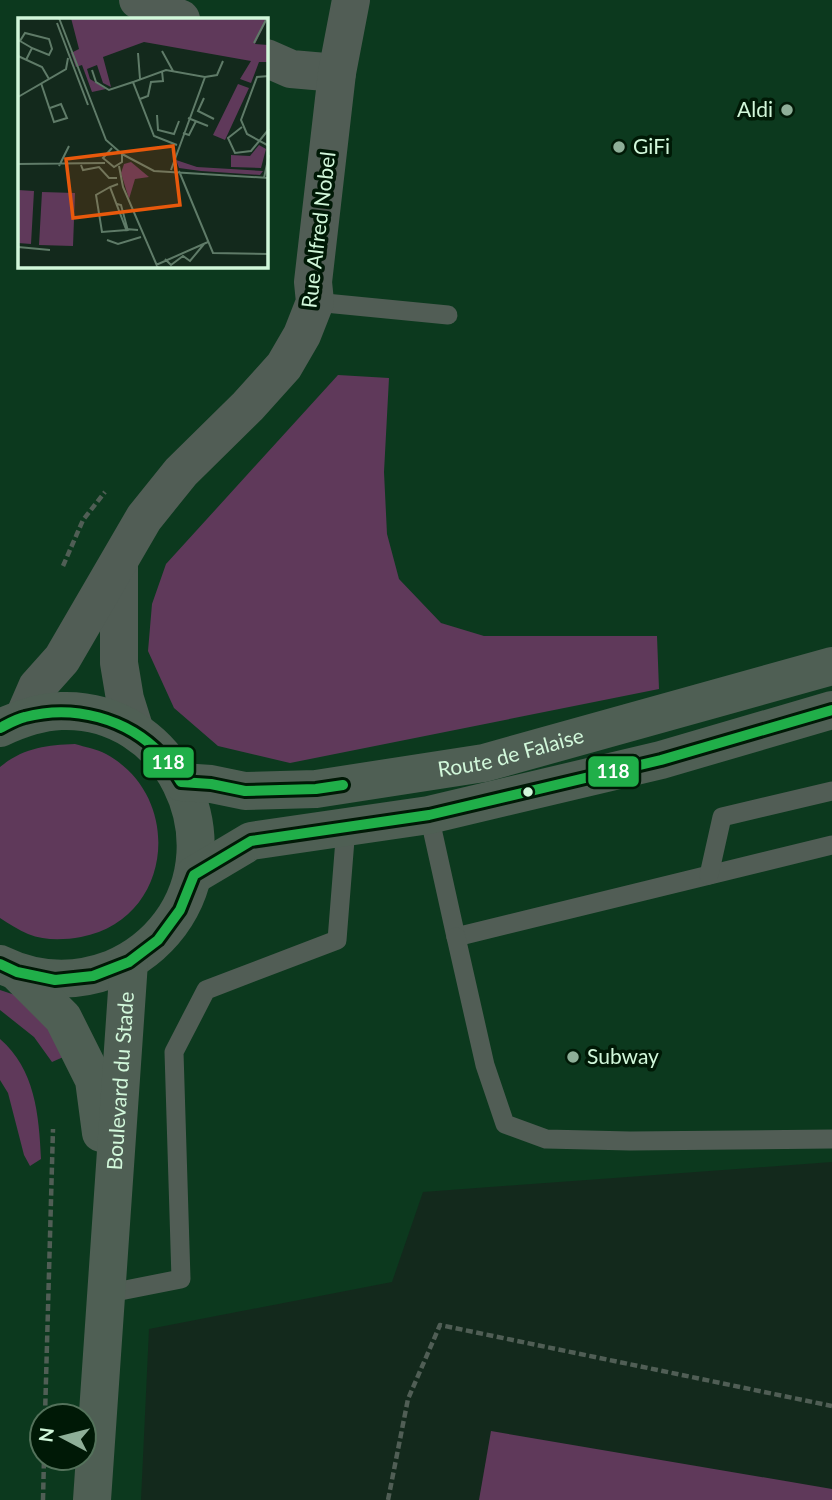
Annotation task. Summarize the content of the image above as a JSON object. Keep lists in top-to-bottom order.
{
  "streets": {
    "main road": ["Route de Falaise", "Boulevard du Stade"],
    "street": ["Rue Alfred Nobel"]
  },
  "places": ["Aldi", "GiFi", "Subway"],
  "lines": ["transit line 118"],
  "north": "left"
}
